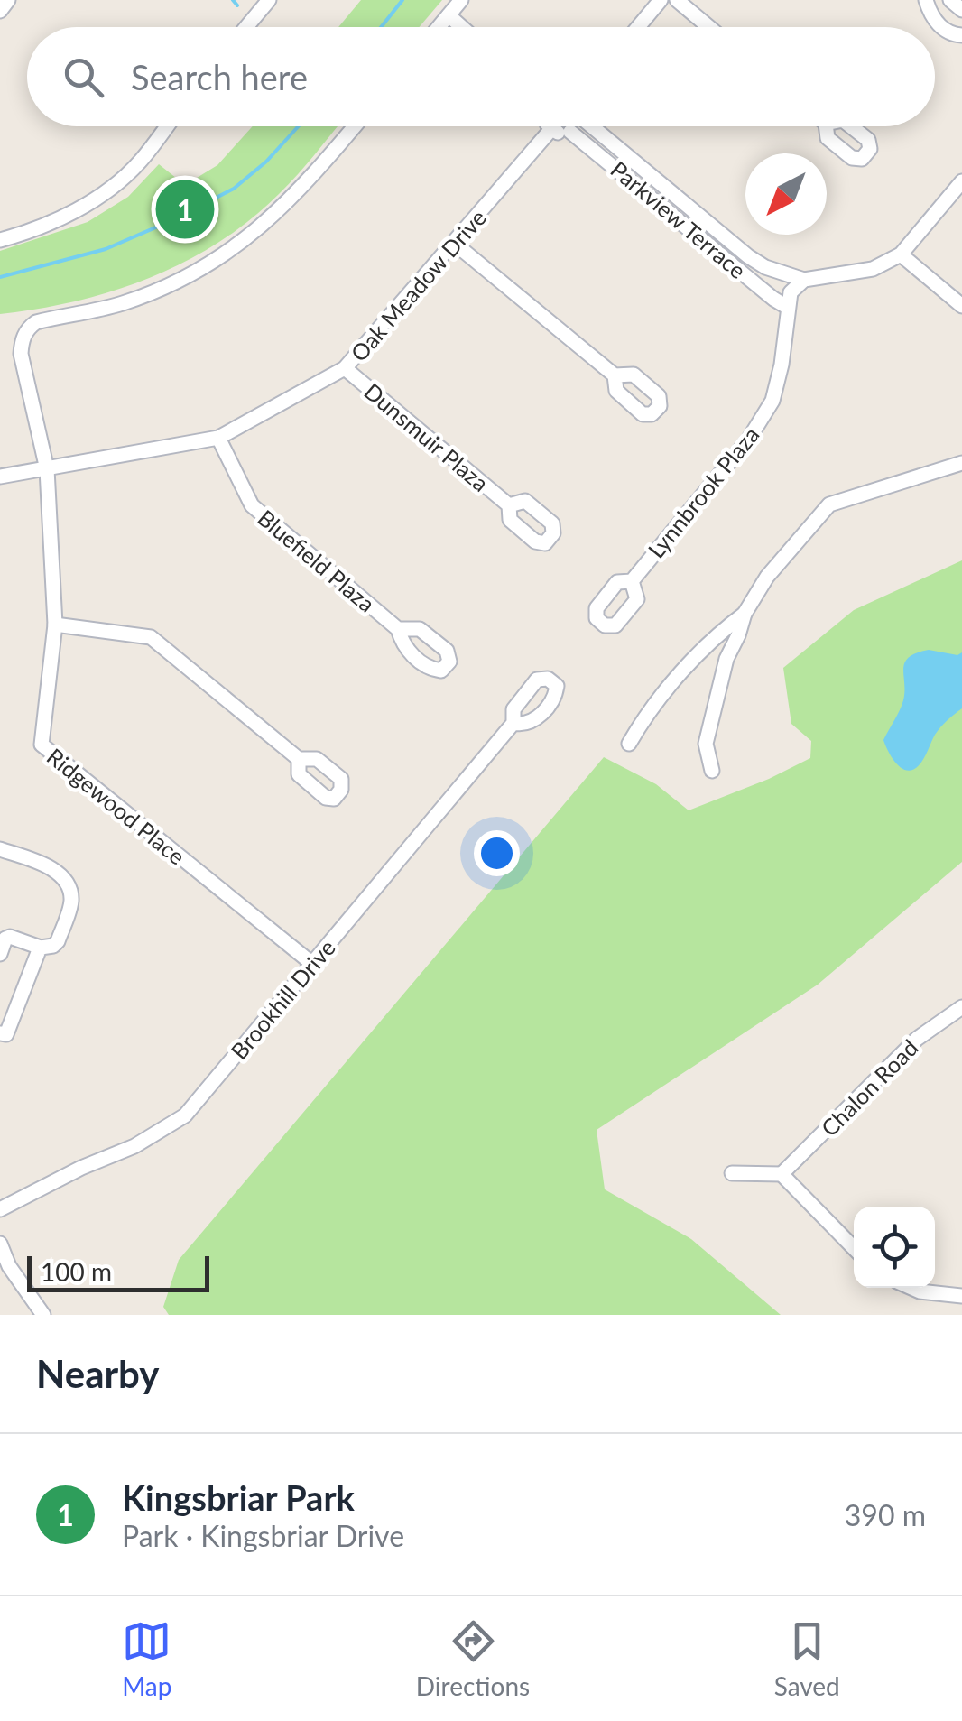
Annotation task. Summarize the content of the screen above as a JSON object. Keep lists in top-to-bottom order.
{
  "streets": {
    "street": [
      "Parkview Terrace",
      "Oak Meadow Drive",
      "Dunsmuir Plaza",
      "Lynnbrook Plaza",
      "Bluefield Plaza",
      "Ridgewood Place",
      "Brookhill Drive",
      "Chalon Road"
    ]
  },
  "crossings": [
    ["Parkview Terrace", "Lynnbrook Plaza"],
    ["Oak Meadow Drive", "Dunsmuir Plaza"],
    ["Oak Meadow Drive", "Bluefield Plaza"],
    ["Oak Meadow Drive", "Ridgewood Place"],
    ["Ridgewood Place", "Brookhill Drive"]
  ],
  "scale_bar": "100 m",
  "north": "bottom left",
  "page": {
    "search": "Search here",
    "pins": "1",
    "scale": "100 m",
    "heading": "Nearby",
    "list": [
      {
        "mark": "1",
        "name": "Kingsbriar Park",
        "note": "Park · Kingsbriar Drive",
        "value": "390 m"
      }
    ],
    "nav": ["Map", "Directions", "Saved"]
  }
}
